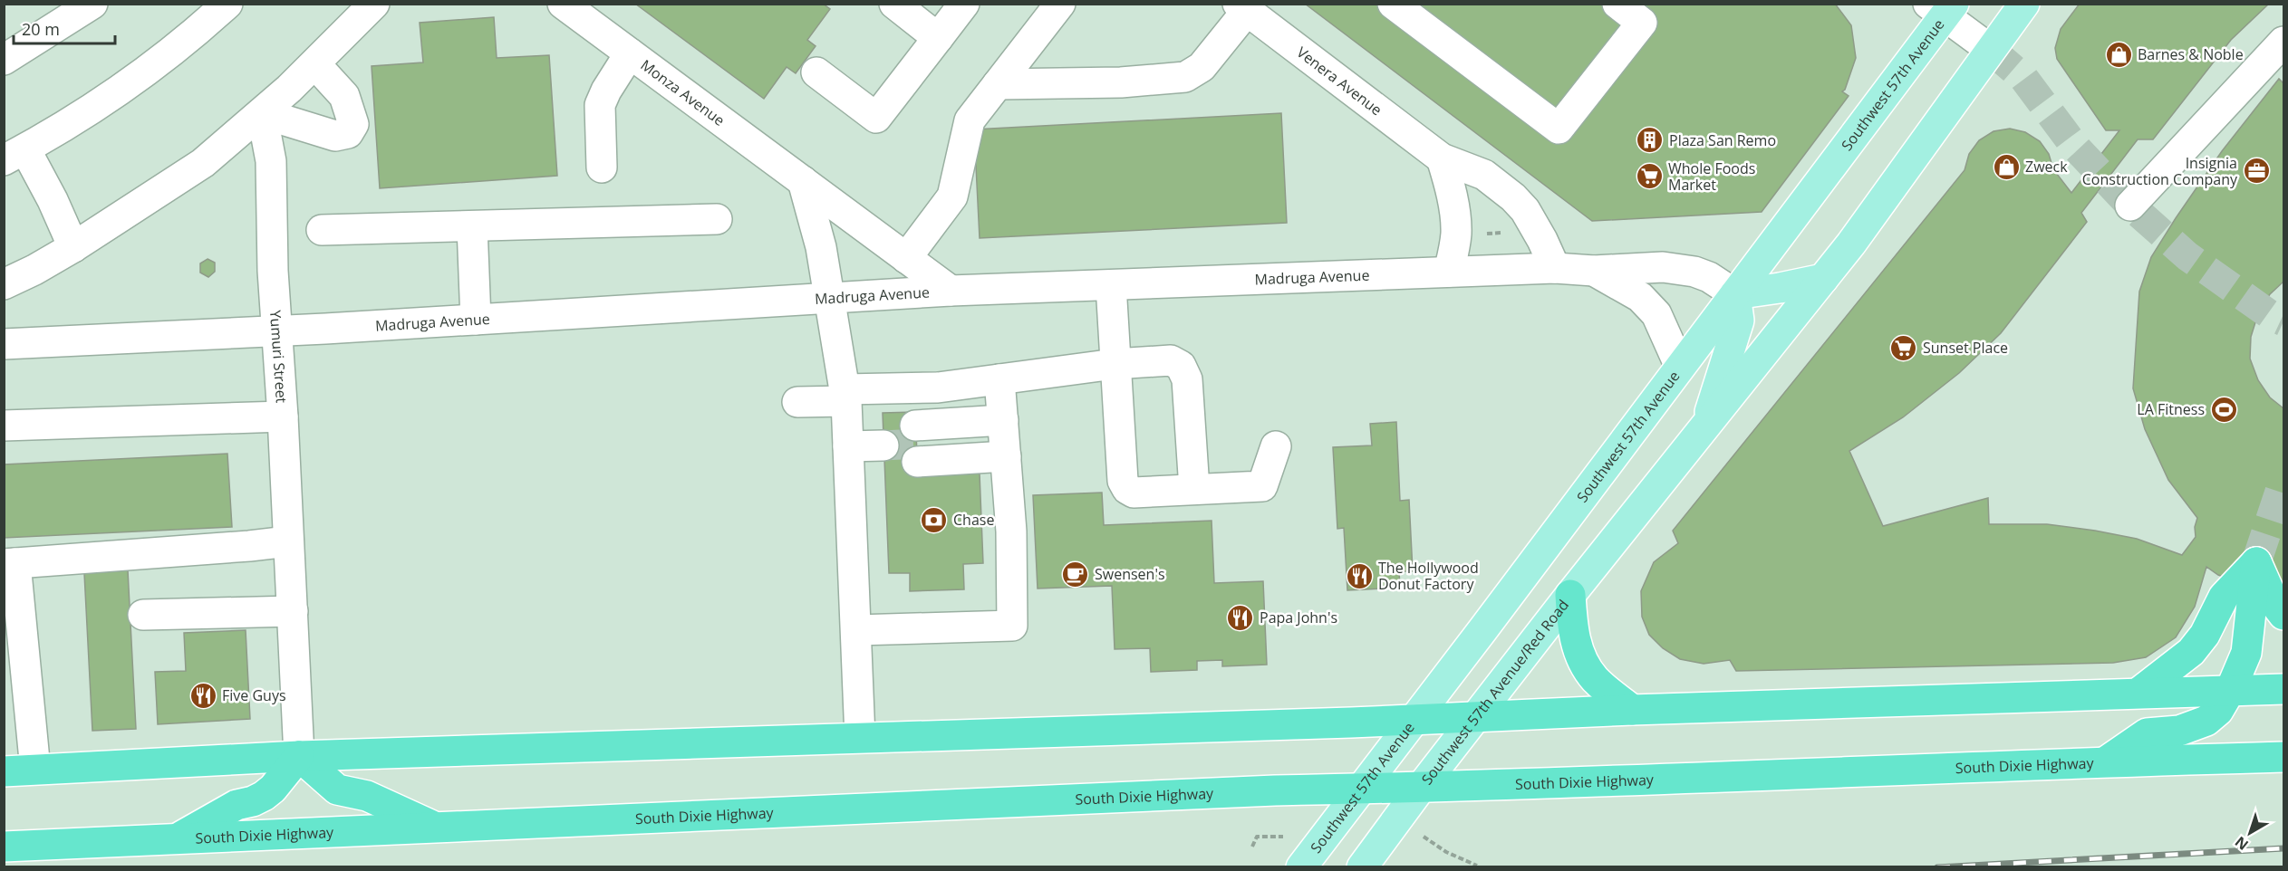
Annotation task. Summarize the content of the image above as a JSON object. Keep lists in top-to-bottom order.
{
  "streets": {
    "highway": ["South Dixie Highway"],
    "main road": ["Southwest 57th Avenue", "Southwest 57th Avenue/Red Road"],
    "street": [
      "Venera Avenue",
      "Monza Avenue",
      "Madruga Avenue",
      "Yumuri Street"
    ]
  },
  "crossings": [
    ["Venera Avenue", "Madruga Avenue"],
    ["Southwest 57th Avenue", "Madruga Avenue"],
    ["Southwest 57th Avenue", "South Dixie Highway"],
    ["Monza Avenue", "Madruga Avenue"],
    ["Madruga Avenue", "Yumuri Street"],
    ["Southwest 57th Avenue/Red Road", "South Dixie Highway"]
  ],
  "places": {
    "shop": ["Barnes & Noble", "Zweck"],
    "building": ["Plaza San Remo"],
    "office": ["Insignia Construction Company"],
    "supermarket": ["Whole Foods Market", "Sunset Place"],
    "sports": ["LA Fitness"],
    "bank": ["Chase"],
    "cafe": ["Swensen's"],
    "restaurant": ["The Hollywood Donut Factory", "Papa John's", "Five Guys"]
  },
  "scale_bar": "20 m",
  "north": "bottom left"
}
